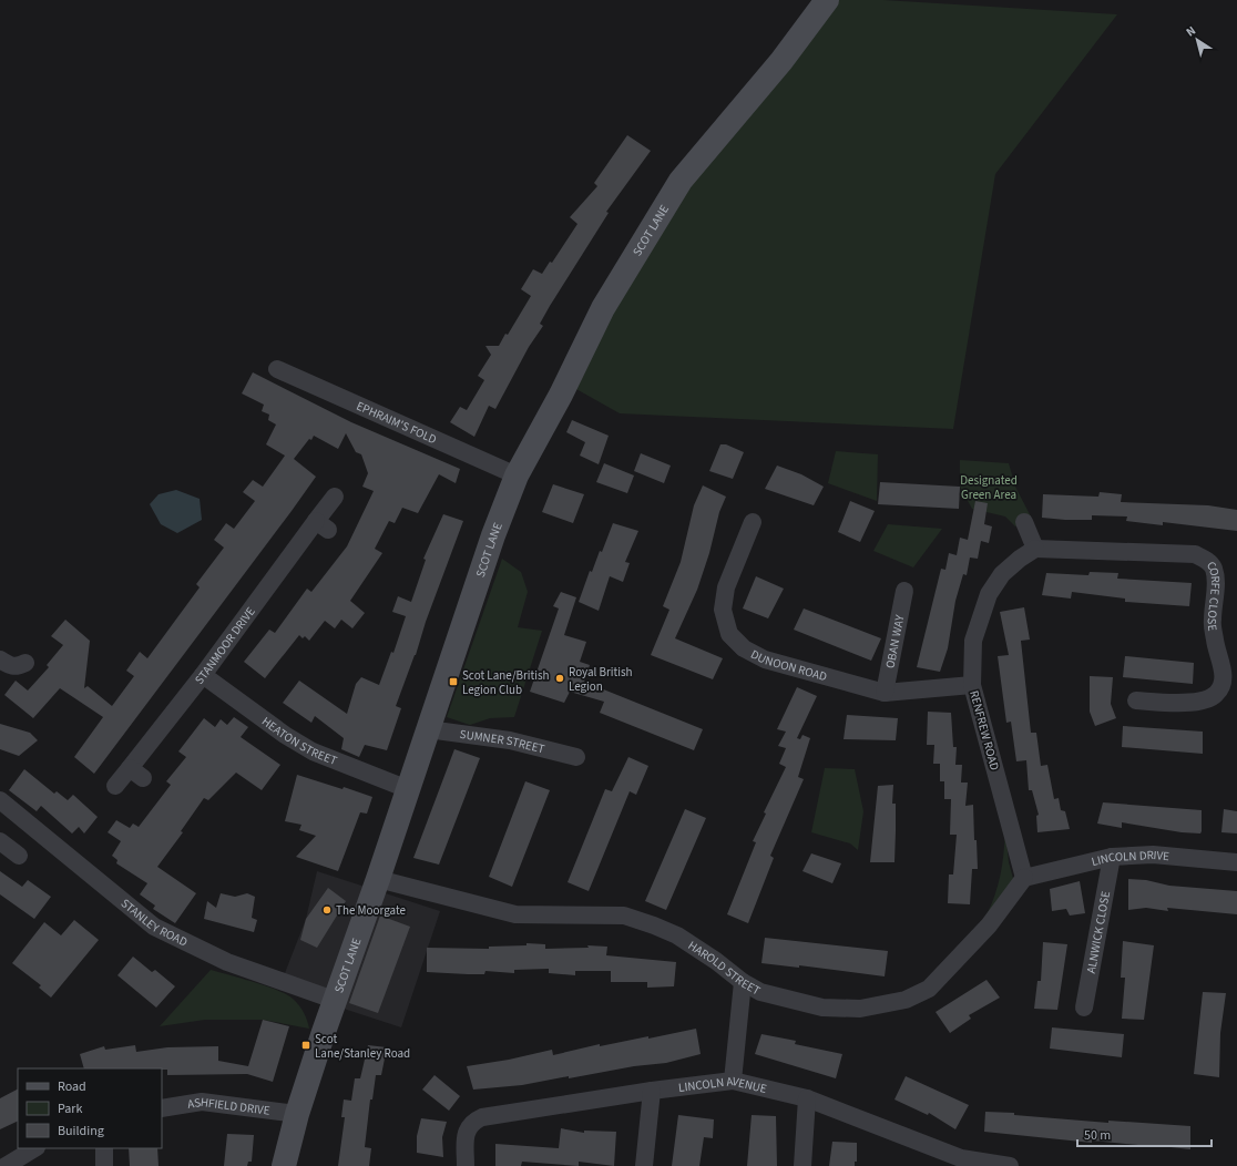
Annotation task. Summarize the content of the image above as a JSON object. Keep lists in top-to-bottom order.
{
  "streets": {
    "main road": ["SCOT LANE"],
    "street": [
      "EPHRAIM'S FOLD",
      "CORFE CLOSE",
      "OBAN WAY",
      "STANMOOR DRIVE",
      "DUNOON ROAD",
      "RENFREW ROAD",
      "HEATON STREET",
      "SUMNER STREET",
      "LINCOLN DRIVE",
      "STANLEY ROAD",
      "ALNWICK CLOSE",
      "HAROLD STREET",
      "LINCOLN AVENUE",
      "ASHFIELD DRIVE"
    ]
  },
  "crossings": [
    ["SCOT LANE", "EPHRAIM'S FOLD"],
    ["SCOT LANE", "HEATON STREET"],
    ["SCOT LANE", "SUMNER STREET"],
    ["SCOT LANE", "STANLEY ROAD"],
    ["SCOT LANE", "HAROLD STREET"],
    ["SCOT LANE", "ASHFIELD DRIVE"],
    ["CORFE CLOSE", "RENFREW ROAD"],
    ["OBAN WAY", "DUNOON ROAD"],
    ["STANMOOR DRIVE", "HEATON STREET"],
    ["DUNOON ROAD", "RENFREW ROAD"],
    ["RENFREW ROAD", "LINCOLN DRIVE"],
    ["RENFREW ROAD", "HAROLD STREET"],
    ["LINCOLN DRIVE", "ALNWICK CLOSE"],
    ["LINCOLN DRIVE", "HAROLD STREET"]
  ],
  "parks": ["Designated Green Area"],
  "places": {
    "other": ["Royal British Legion", "The Moorgate"],
    "transit": ["Scot Lane/British Legion Club", "Scot Lane/Stanley Road"]
  },
  "legend": ["Road", "Park", "Building"],
  "scale_bar": "50 m",
  "north": "top left"
}
